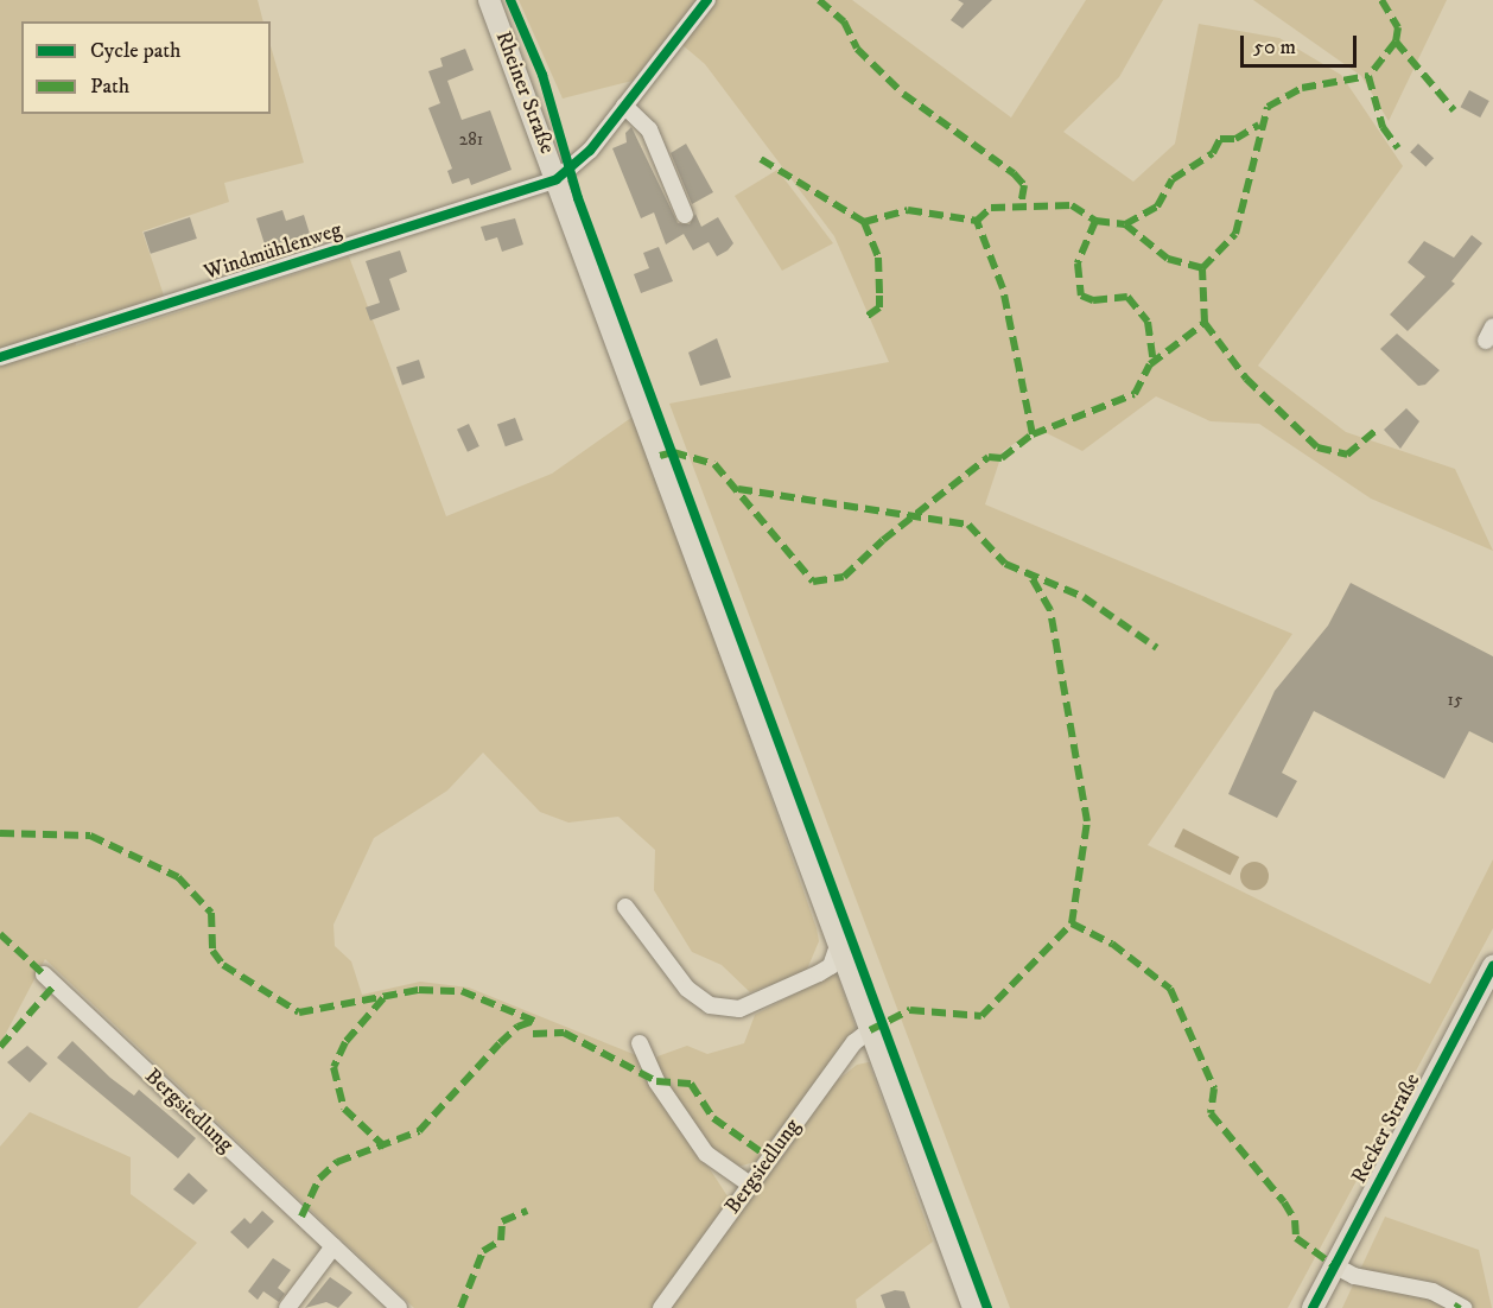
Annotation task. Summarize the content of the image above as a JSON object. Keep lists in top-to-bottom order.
{
  "streets": {
    "main road": ["Rheiner Straße", "Recker Straße"],
    "street": ["Windmühlenweg", "Bergsiedlung"]
  },
  "crossings": [
    ["Rheiner Straße", "Windmühlenweg"],
    ["Rheiner Straße", "Bergsiedlung"]
  ],
  "house_numbers": ["281", "15"],
  "legend": ["Cycle path", "Path"],
  "scale_bar": "50 m"
}
